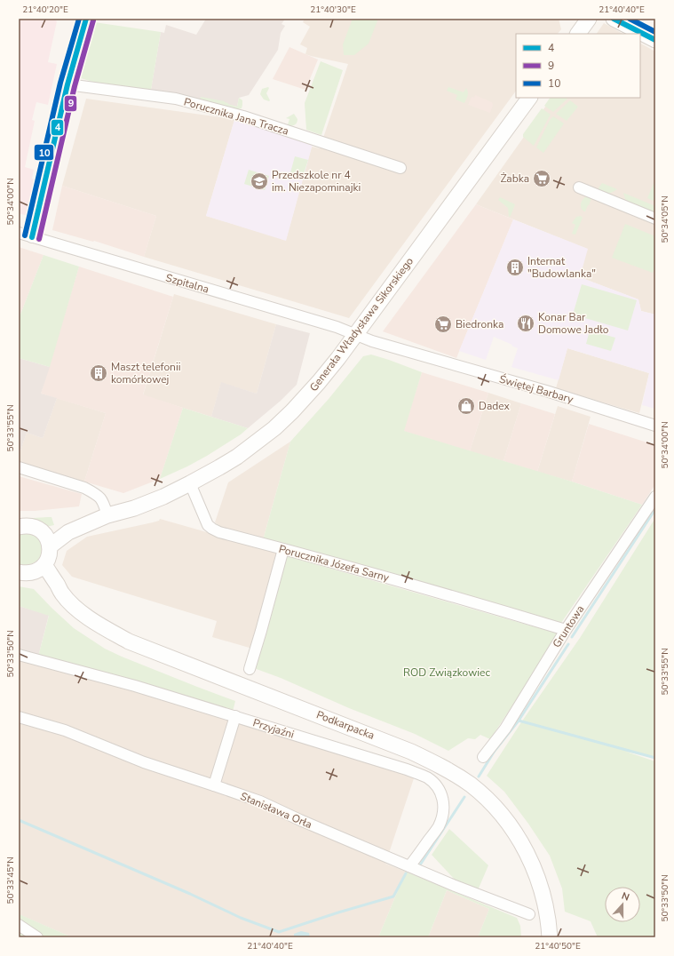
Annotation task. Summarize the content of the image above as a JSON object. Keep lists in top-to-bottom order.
{
  "streets": {
    "street": [
      "Porucznika Jana Tracza",
      "Szpitalna",
      "Generała Władysława Sikorskiego",
      "Świętej Barbary",
      "Porucznika Józefa Sarny",
      "Gruntowa",
      "Podkarpacka",
      "Przyjaźni",
      "Stanisława Orła"
    ]
  },
  "crossings": [
    ["Szpitalna", "Generała Władysława Sikorskiego"],
    ["Szpitalna", "Świętej Barbary"],
    ["Generała Władysława Sikorskiego", "Świętej Barbary"],
    ["Generała Władysława Sikorskiego", "Porucznika Józefa Sarny"],
    ["Porucznika Józefa Sarny", "Gruntowa"],
    ["Przyjaźni", "Stanisława Orła"]
  ],
  "parks": ["ROD Związkowiec"],
  "places": {
    "supermarket": ["Żabka", "Biedronka"],
    "school or university": ["Przedszkole nr 4 im. Niezapominajki"],
    "building": ["Internat \"Budowlanka\"", "Maszt telefonii komórkowej"],
    "restaurant": ["Konar Bar Domowe Jadło"],
    "shop": ["Dadex"]
  },
  "lines": ["transit line 4", "transit line 10", "transit line 9"],
  "legend": ["4", "9", "10"],
  "north": "top",
  "coordinates": [
    "21°40'20\"E",
    "21°40'30\"E",
    "21°40'40\"E",
    "50°34'00\"N",
    "50°34'05\"N",
    "50°33'55\"N",
    "50°33'50\"N",
    "50°33'45\"N",
    "21°40'50\"E"
  ]
}
